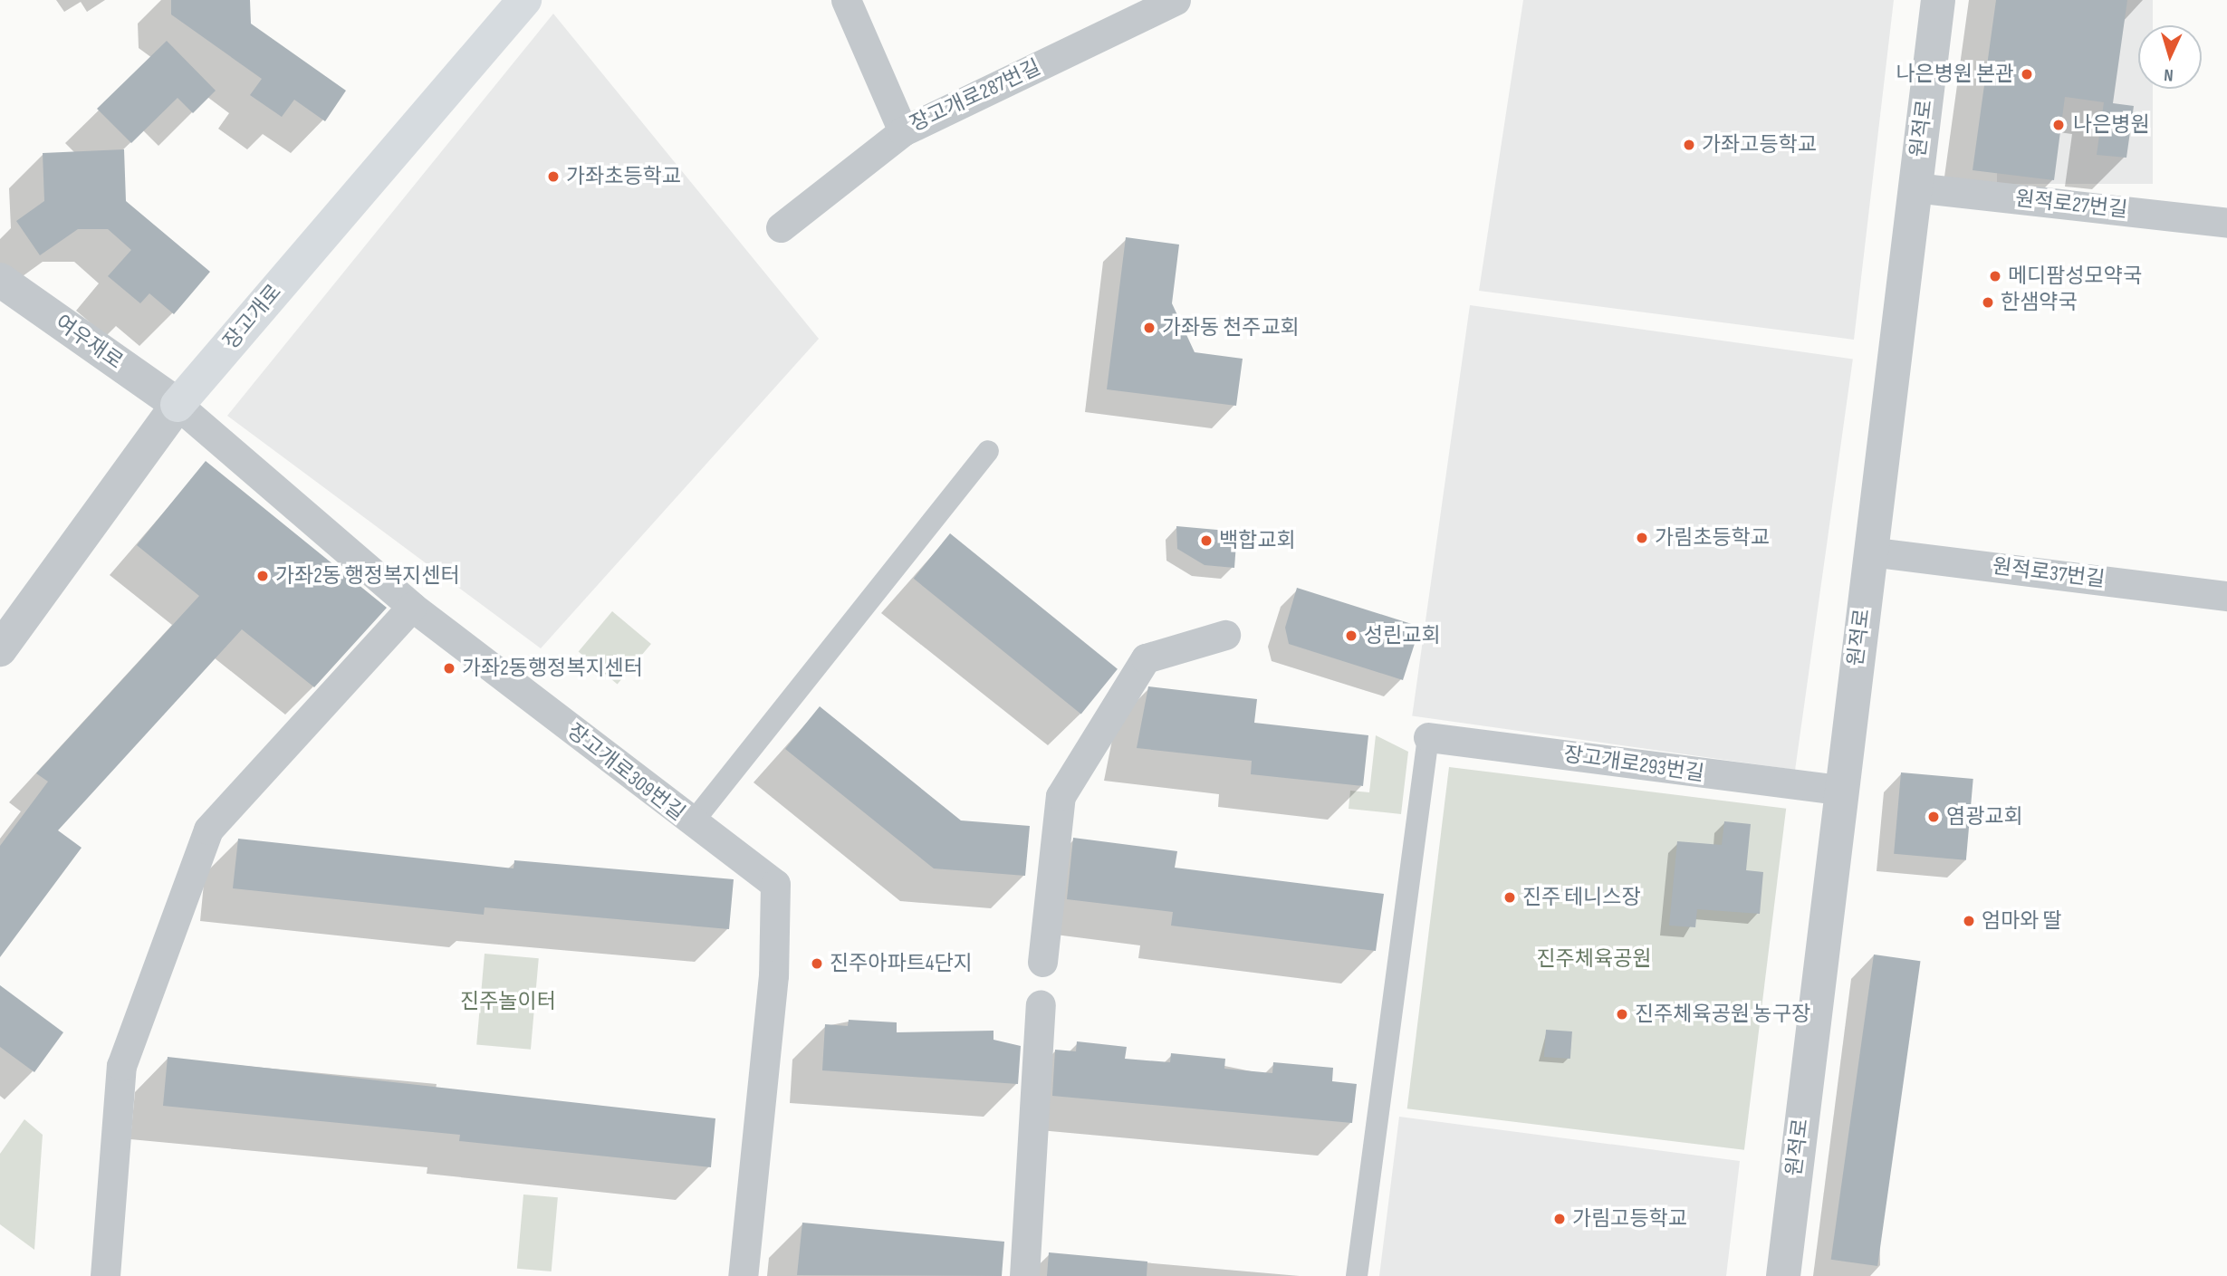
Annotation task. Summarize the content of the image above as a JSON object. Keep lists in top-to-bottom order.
{
  "streets": {
    "main road": ["장고개로"],
    "street": [
      "장고개로287번길",
      "원적로",
      "원적로27번길",
      "여우재로",
      "원적로37번길",
      "장고개로293번길",
      "장고개로309번길"
    ]
  },
  "crossings": [
    ["원적로", "원적로27번길"],
    ["원적로", "원적로37번길"],
    ["원적로", "장고개로293번길"],
    ["장고개로", "여우재로"],
    ["장고개로", "장고개로309번길"],
    ["여우재로", "장고개로309번길"]
  ],
  "parks": ["진주체육공원", "진주놀이터"],
  "places": [
    "나은병원 본관",
    "나은병원",
    "가좌고등학교",
    "가좌초등학교",
    "메디팜성모약국",
    "한샘약국",
    "가좌동 천주교회",
    "가림초등학교",
    "백합교회",
    "가좌2동 행정복지센터",
    "성린교회",
    "가좌2동행정복지센터",
    "염광교회",
    "진주 테니스장",
    "엄마와 딸",
    "진주아파트4단지",
    "진주체육공원 농구장",
    "가림고등학교"
  ],
  "north": "bottom"
}
